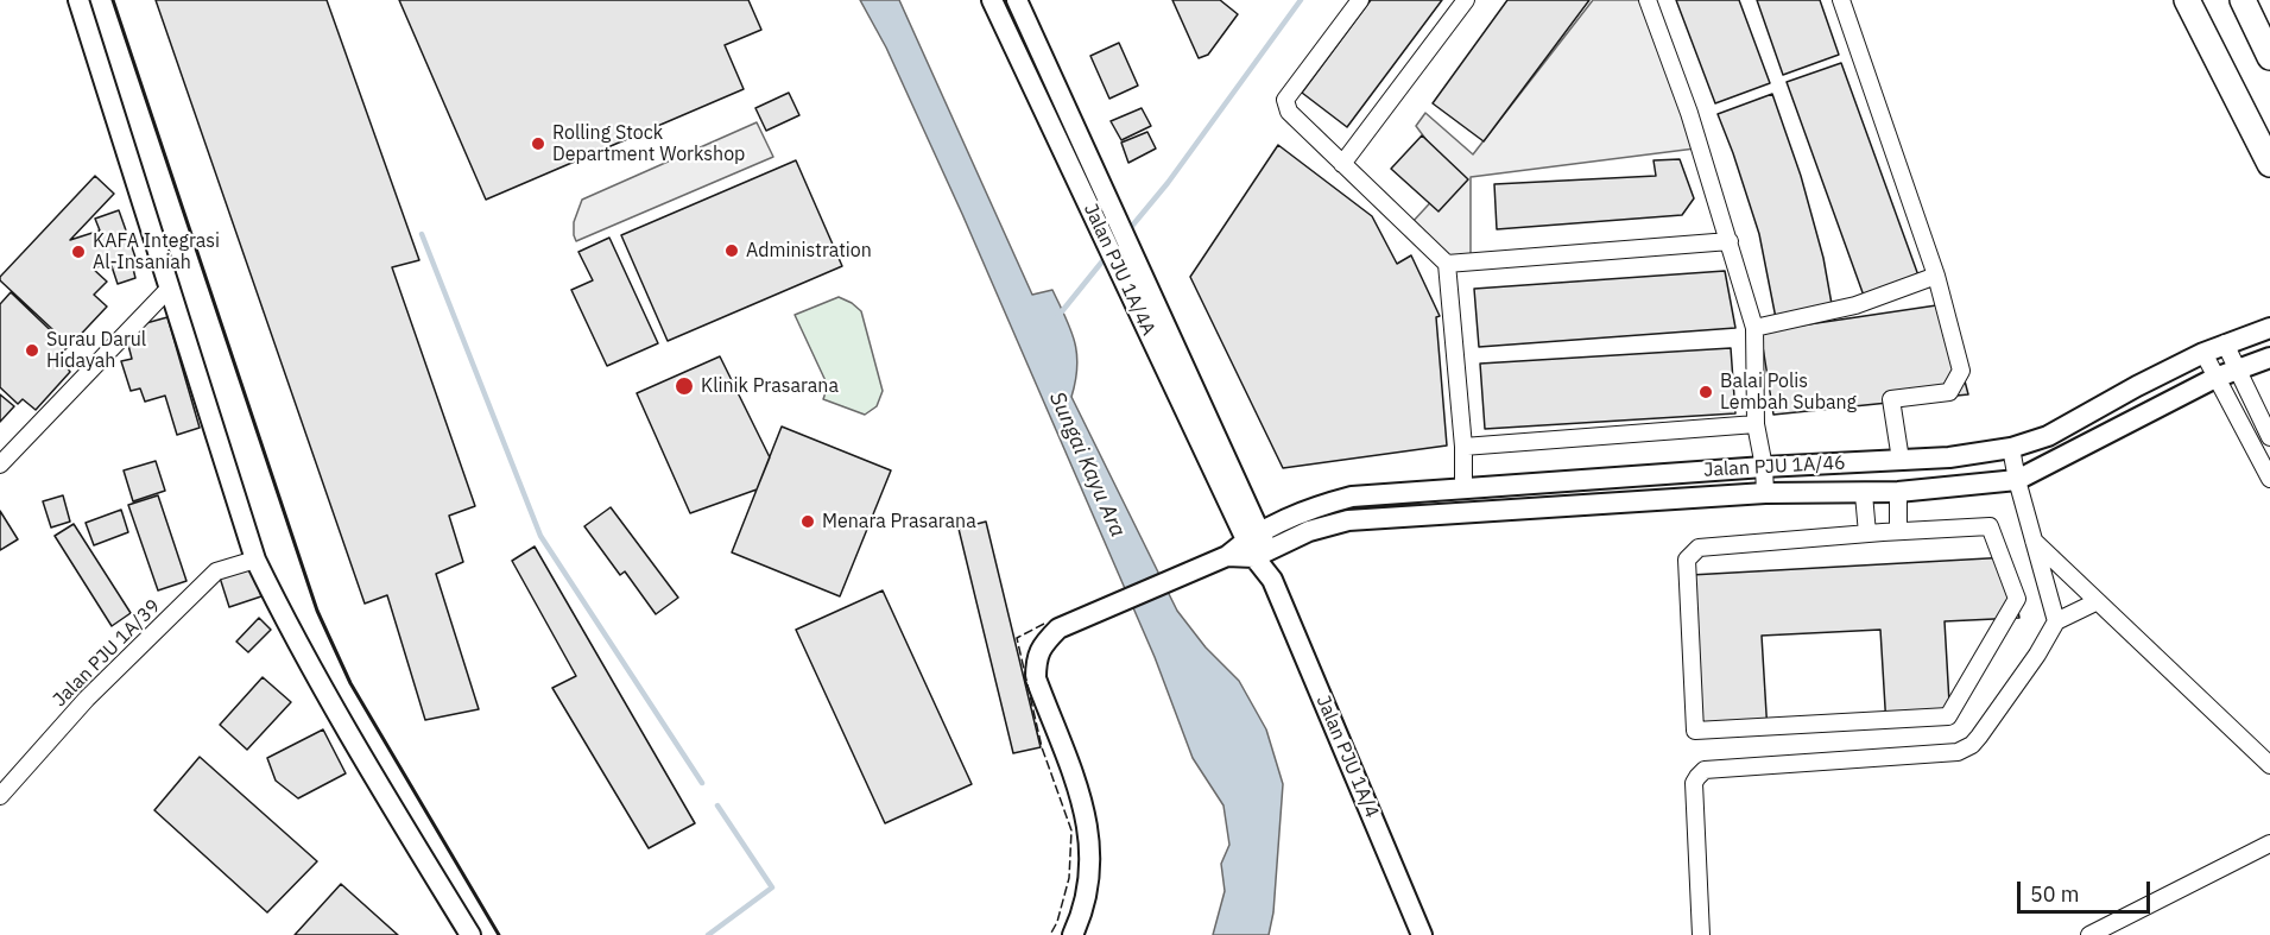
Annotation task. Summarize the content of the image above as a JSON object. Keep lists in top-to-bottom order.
{
  "streets": {
    "street": [
      "Jalan PJU 1A/4A",
      "Jalan PJU 1A/46",
      "Jalan PJU 1A/39",
      "Jalan PJU 1A/4"
    ]
  },
  "crossings": [
    ["Jalan PJU 1A/4A", "Jalan PJU 1A/46"],
    ["Jalan PJU 1A/4A", "Jalan PJU 1A/4"],
    ["Jalan PJU 1A/46", "Jalan PJU 1A/4"]
  ],
  "water": ["Sungai Kayu Ara"],
  "places": [
    "Rolling Stock Department Workshop",
    "Administration",
    "KAFA Integrasi Al-Insaniah",
    "Surau Darul Hidayah",
    "Klinik Prasarana",
    "Balai Polis Lembah Subang",
    "Menara Prasarana"
  ],
  "scale_bar": "50 m"
}
